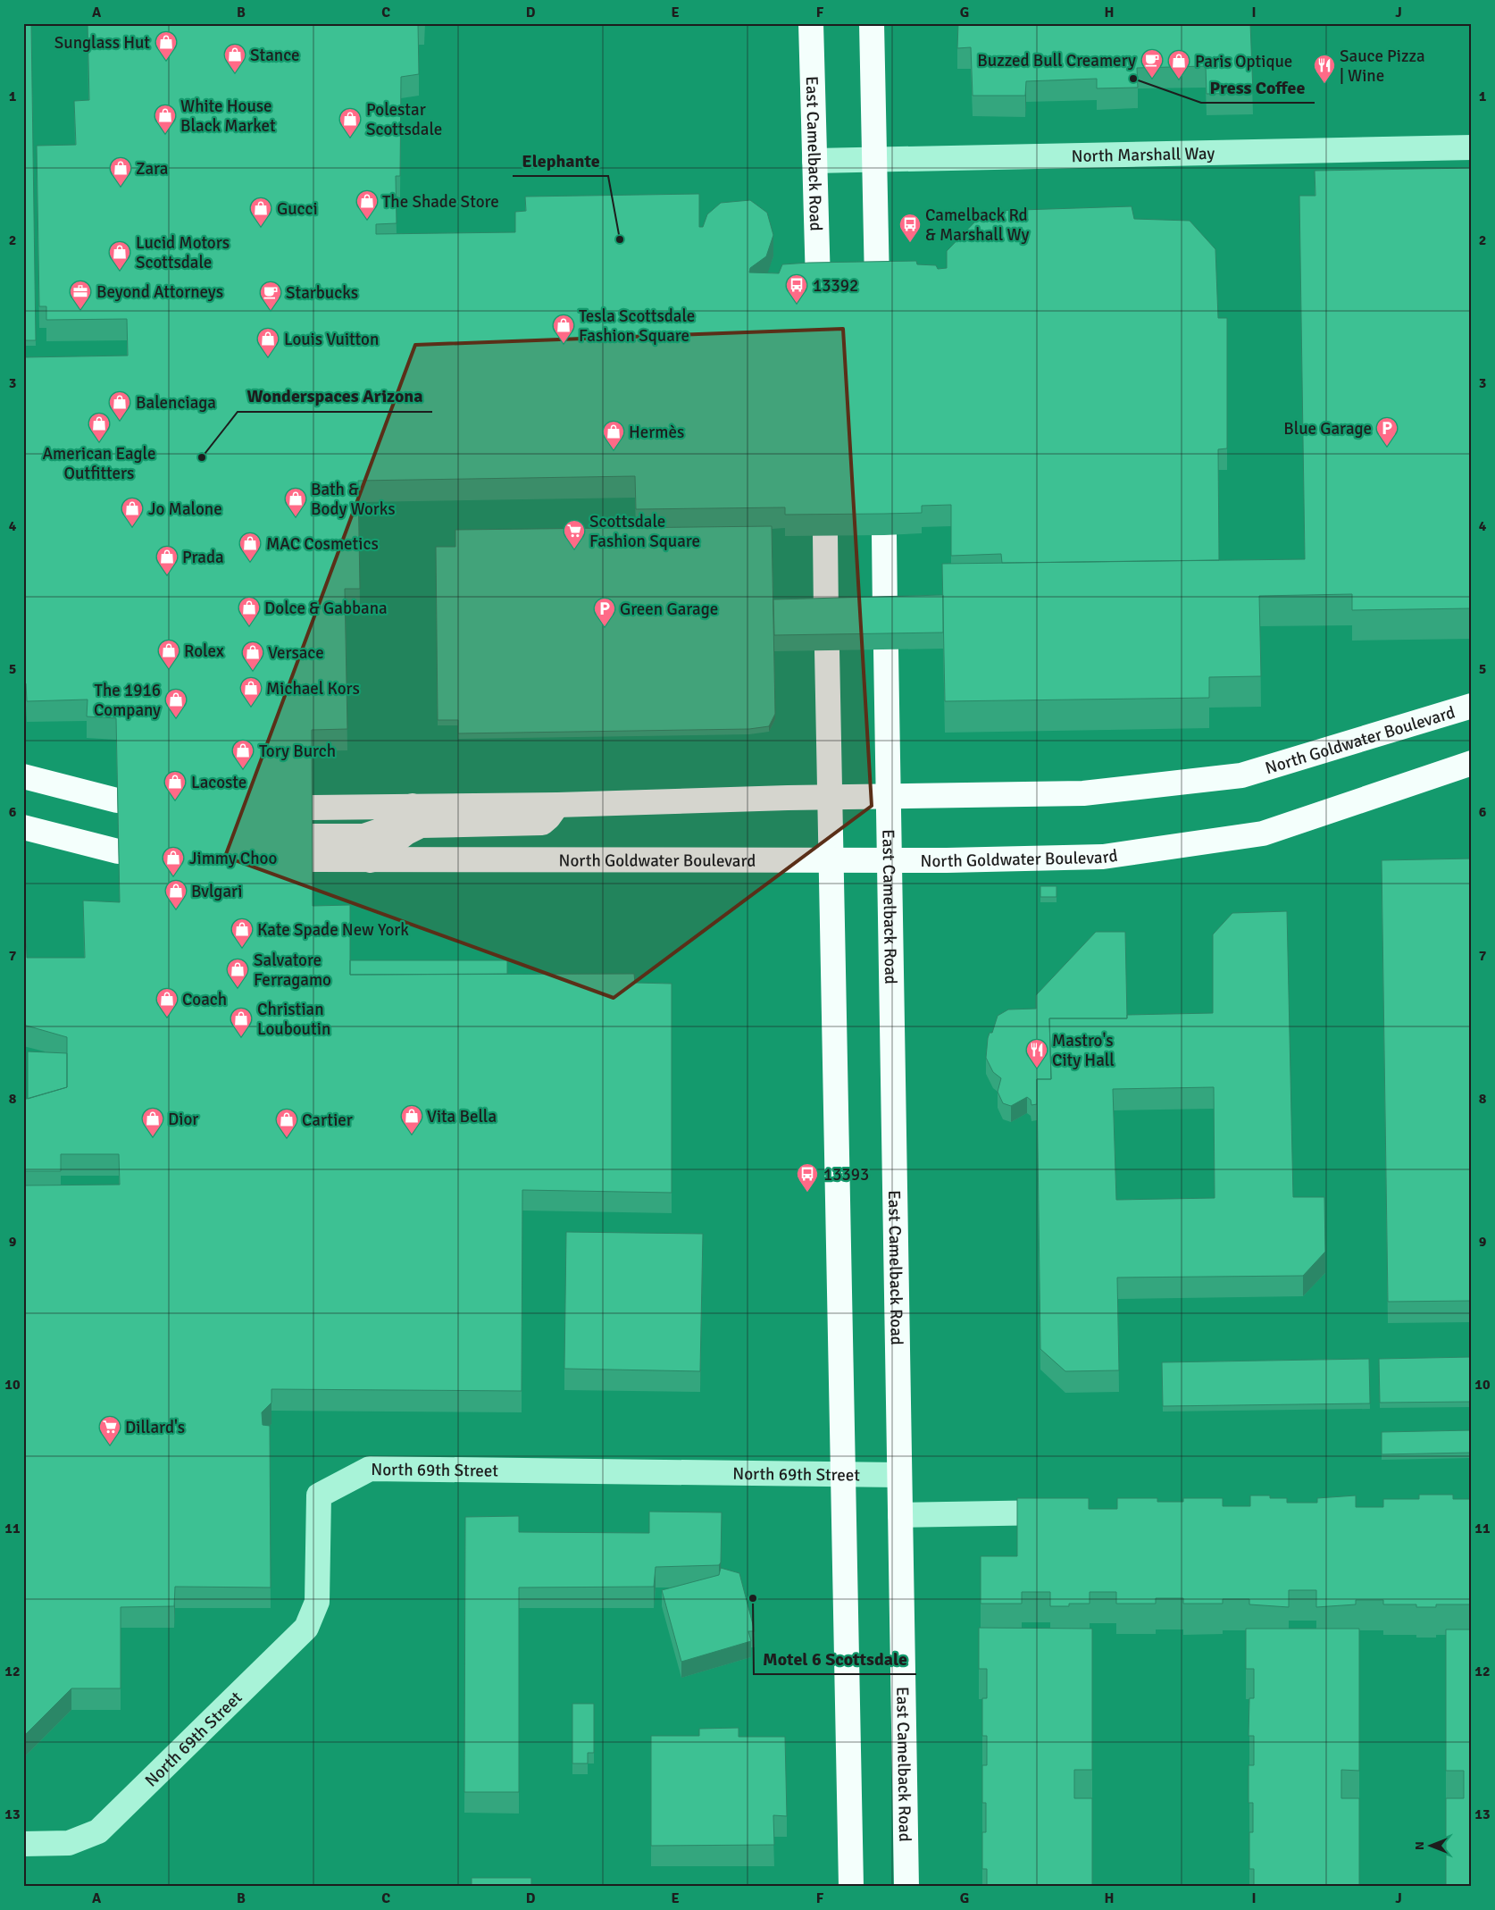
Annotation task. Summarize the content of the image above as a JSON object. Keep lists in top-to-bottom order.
{
  "streets": {
    "main road": ["East Camelback Road", "North Goldwater Boulevard"],
    "street": ["North Marshall Way", "North 69th Street"]
  },
  "crossings": [
    ["East Camelback Road", "North Marshall Way"],
    ["East Camelback Road", "North Goldwater Boulevard"],
    ["East Camelback Road", "North 69th Street"]
  ],
  "places": {
    "shop": [
      "Sunglass Hut",
      "Stance",
      "Paris Optique",
      "White House Black Market",
      "Polestar Scottsdale",
      "Zara",
      "The Shade Store",
      "Gucci",
      "Lucid Motors Scottsdale",
      "Tesla Scottsdale Fashion Square",
      "Louis Vuitton",
      "Balenciaga",
      "American Eagle Outfitters",
      "Hermès",
      "Bath & Body Works",
      "Jo Malone",
      "MAC Cosmetics",
      "Prada",
      "Dolce & Gabbana",
      "Rolex",
      "Versace",
      "Michael Kors",
      "The 1916 Company",
      "Tory Burch",
      "Lacoste",
      "Jimmy Choo",
      "Bvlgari",
      "Kate Spade New York",
      "Salvatore Ferragamo",
      "Coach",
      "Christian Louboutin",
      "Vita Bella",
      "Dior",
      "Cartier"
    ],
    "other": [
      "Press Coffee",
      "Elephante",
      "Wonderspaces Arizona",
      "Motel 6 Scottsdale"
    ],
    "cafe": ["Buzzed Bull Creamery", "Starbucks"],
    "restaurant": ["Sauce Pizza | Wine", "Mastro's City Hall"],
    "bus stop": ["Camelback Rd & Marshall Wy", "13392", "13393"],
    "office": ["Beyond Attorneys"],
    "parking": ["Blue Garage", "Green Garage"],
    "supermarket": ["Scottsdale Fashion Square", "Dillard's"]
  },
  "north": "left",
  "grid": {
    "columns": [
      "A",
      "B",
      "C",
      "D",
      "E",
      "F",
      "G",
      "H",
      "I",
      "J"
    ],
    "rows": [
      "1",
      "2",
      "3",
      "4",
      "5",
      "6",
      "7",
      "8",
      "9",
      "10",
      "11",
      "12",
      "13"
    ]
  }
}
